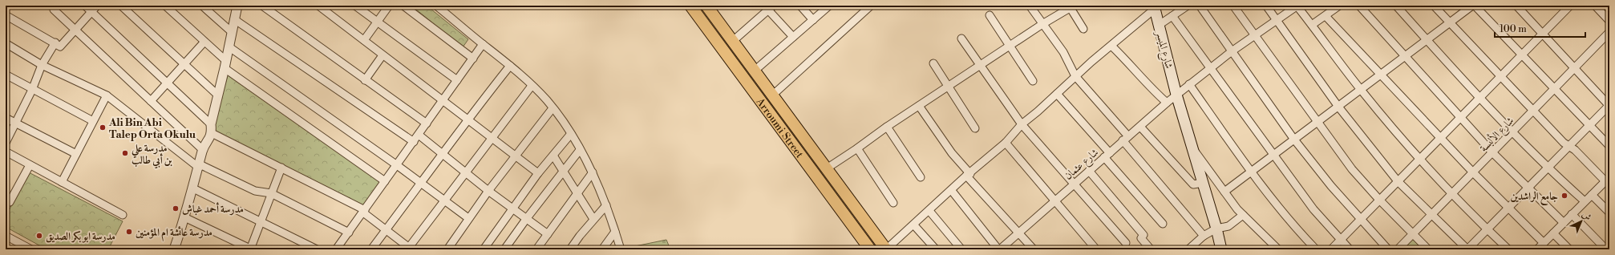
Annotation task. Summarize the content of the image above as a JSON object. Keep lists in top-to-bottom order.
{
  "streets": {
    "main road": ["شارع الميسر", "Arroumi Street"],
    "street": ["شارع الألبسة", "شارع عثمان"]
  },
  "crossings": [
    ["شارع الميسر", "شارع عثمان"]
  ],
  "places": [
    "Ali Bin Abi Talep Orta Okulu",
    "مدرسة علي بن أبي طالب",
    "جامع الراشدين",
    "مدرسة أحمد غباش",
    "مدرسة عائشة ام المؤمنين",
    "مدرسة ابو بكر الصديق"
  ],
  "scale_bar": "100 m",
  "north": "top right"
}
